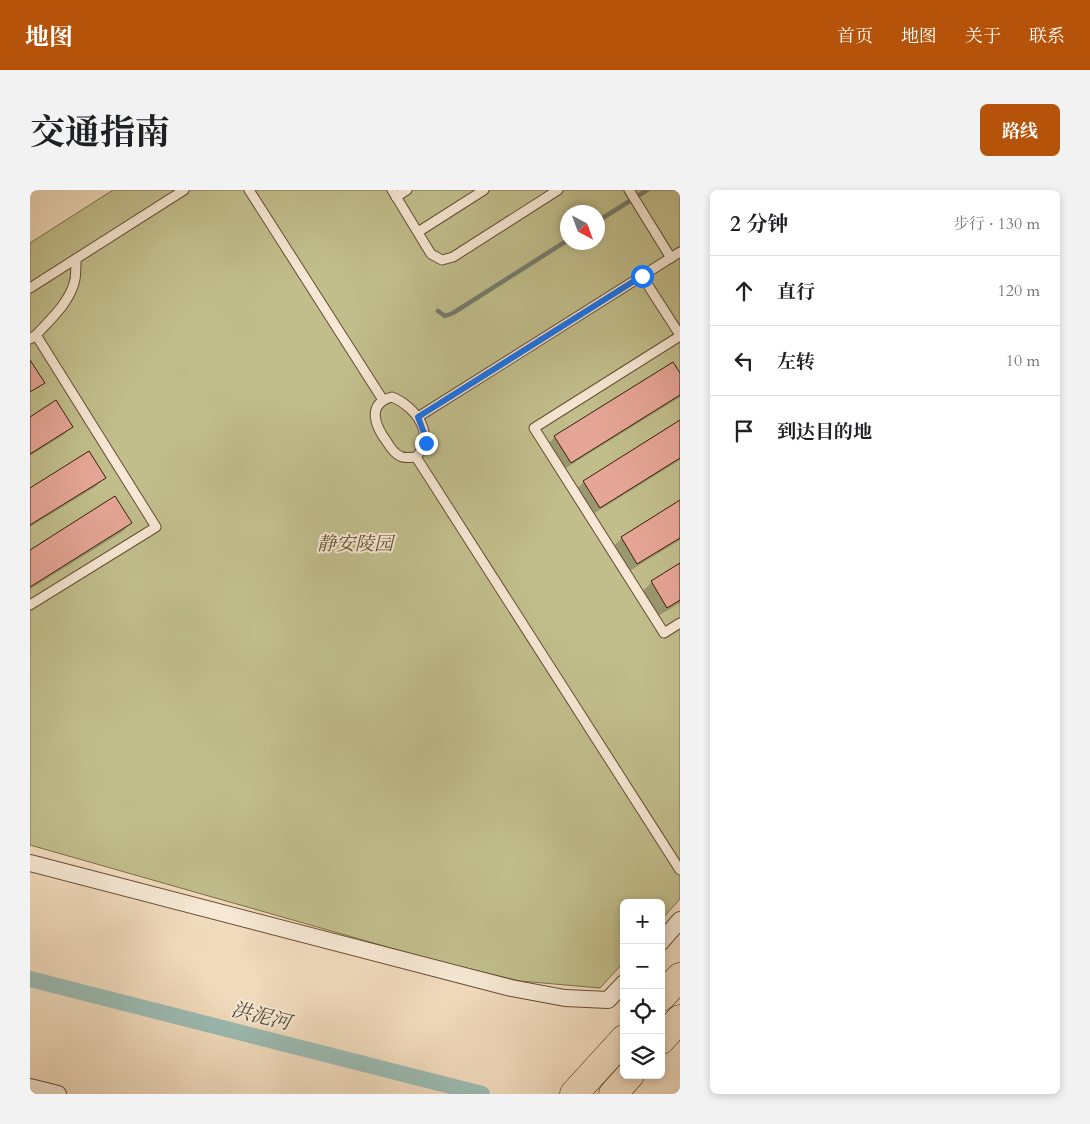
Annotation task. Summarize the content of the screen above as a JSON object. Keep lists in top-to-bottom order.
{
  "water": ["洪泥河"],
  "parks": ["静安陵园"],
  "north": "bottom right",
  "page": {
    "header": "地图",
    "nav": [
      "首页",
      "地图",
      "关于",
      "联系"
    ],
    "title": "交通指南",
    "buttons": "路线",
    "heading": ["2 分钟", "步行 · 130 m"],
    "list": [
      ["直行", "120 m"],
      ["左转", "10 m"],
      "到达目的地"
    ],
    "map_buttons": ["+", "−"]
  }
}
